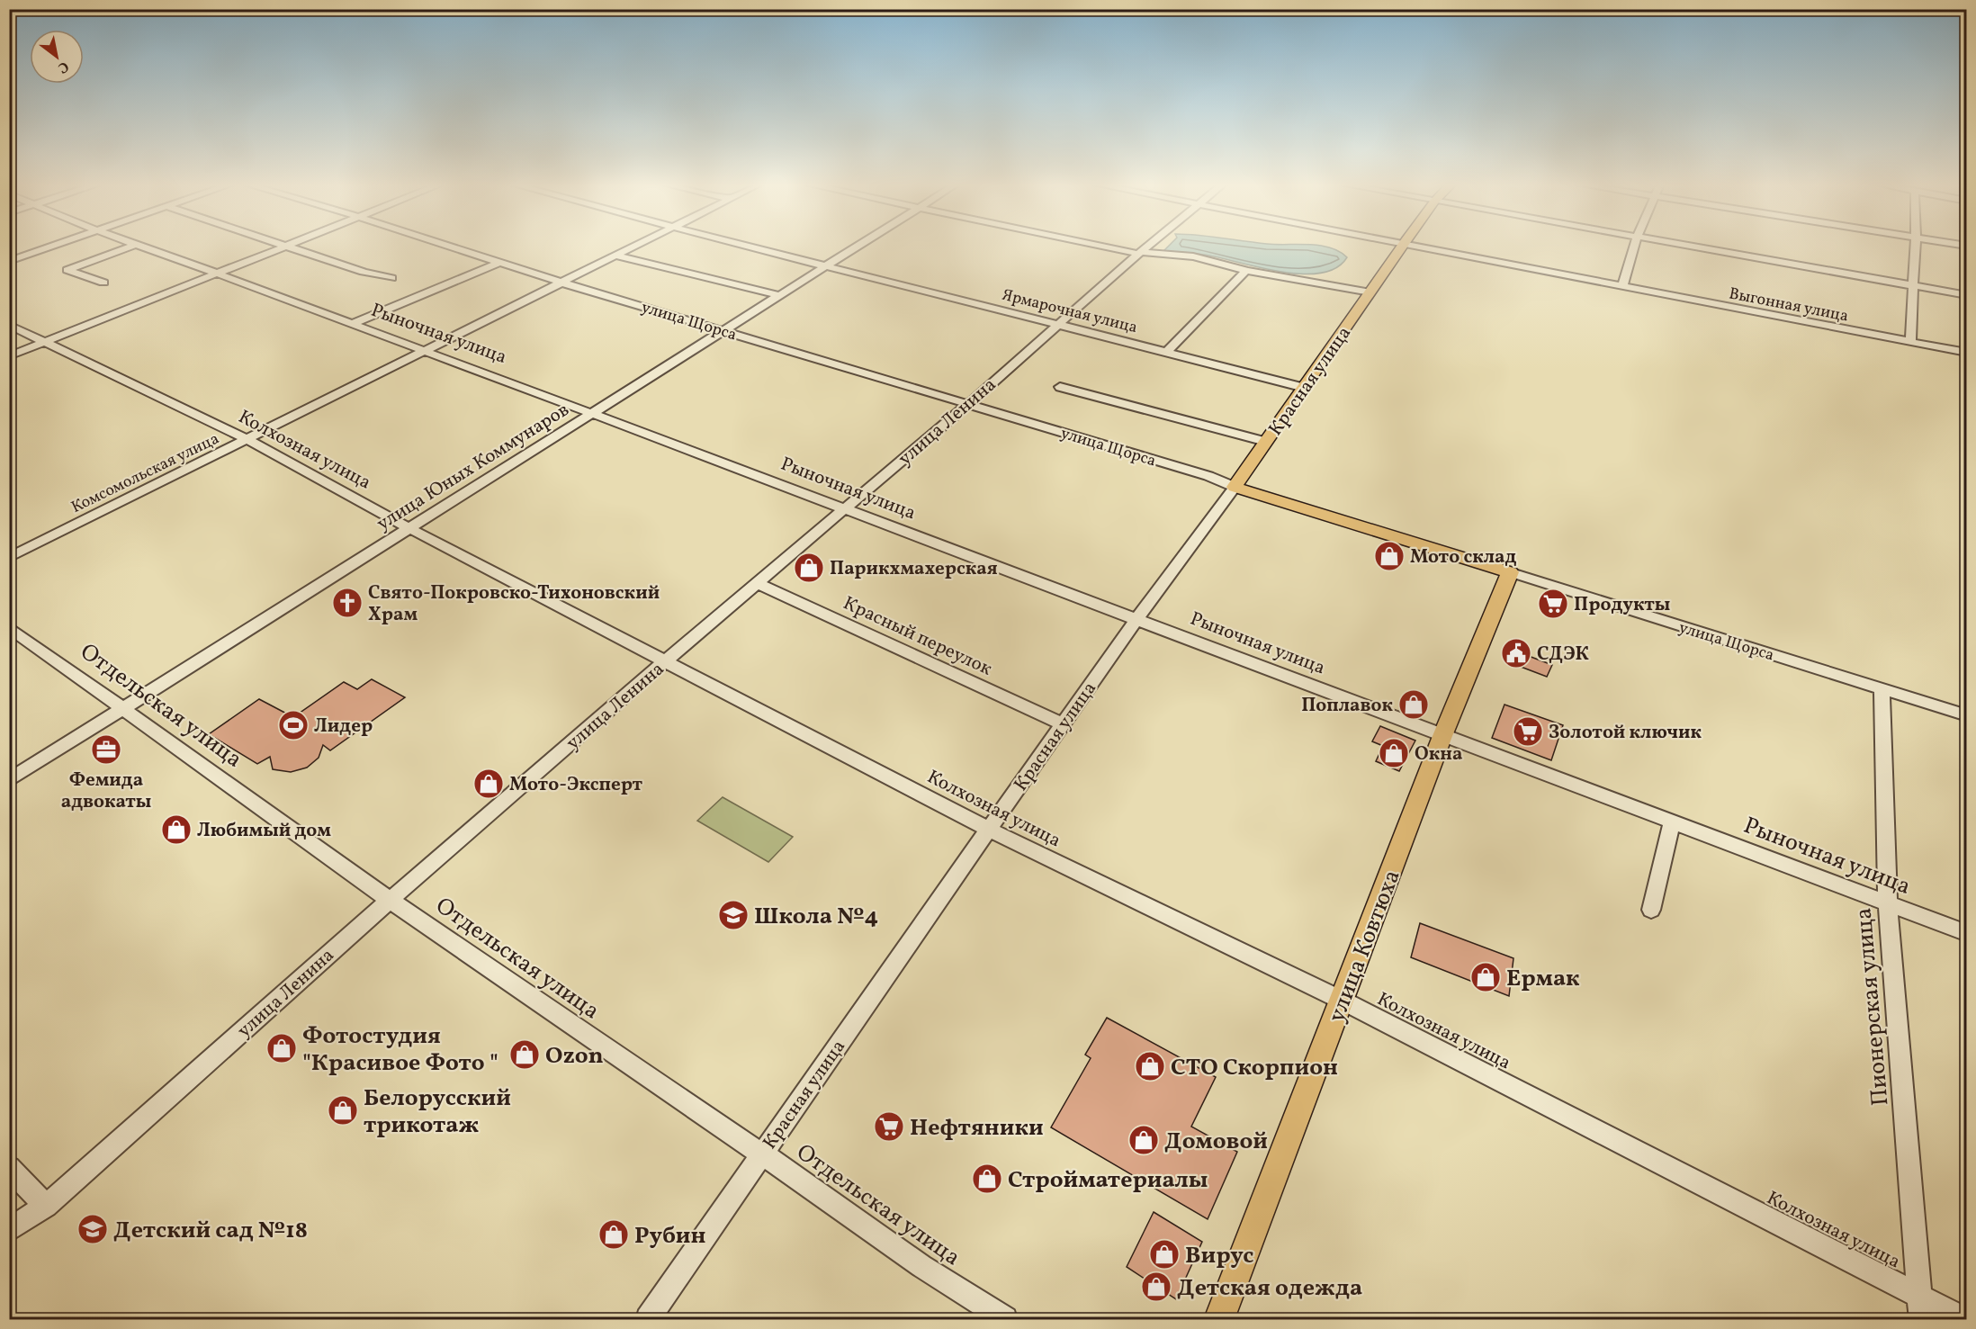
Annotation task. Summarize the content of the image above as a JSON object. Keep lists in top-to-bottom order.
{
  "streets": {
    "main road": ["улица Щорса", "Красная улица", "улица Ковтюха"],
    "street": [
      "Выгонная улица",
      "Ярмарочная улица",
      "Рыночная улица",
      "улица Ленина",
      "Колхозная улица",
      "улица Юных Коммунаров",
      "Комсомольская улица",
      "Красный переулок",
      "Отдельская улица",
      "Пионерская улица"
    ]
  },
  "crossings": [
    ["Ярмарочная улица", "Красная улица"],
    ["Ярмарочная улица", "улица Ленина"],
    ["Ярмарочная улица", "улица Юных Коммунаров"],
    ["улица Щорса", "Красная улица"],
    ["улица Щорса", "улица Ленина"],
    ["улица Щорса", "улица Юных Коммунаров"],
    ["улица Щорса", "Комсомольская улица"],
    ["улица Щорса", "улица Ковтюха"],
    ["улица Щорса", "Пионерская улица"],
    ["Рыночная улица", "Красная улица"],
    ["Рыночная улица", "улица Ленина"],
    ["Рыночная улица", "улица Юных Коммунаров"],
    ["Рыночная улица", "Комсомольская улица"],
    ["Рыночная улица", "улица Ковтюха"],
    ["Рыночная улица", "Пионерская улица"],
    ["Красная улица", "Колхозная улица"],
    ["Красная улица", "Красный переулок"],
    ["Красная улица", "Отдельская улица"],
    ["улица Ленина", "Колхозная улица"],
    ["улица Ленина", "Красный переулок"],
    ["улица Ленина", "Отдельская улица"],
    ["Колхозная улица", "улица Юных Коммунаров"],
    ["Колхозная улица", "Комсомольская улица"],
    ["Колхозная улица", "улица Ковтюха"],
    ["Колхозная улица", "Пионерская улица"],
    ["улица Юных Коммунаров", "Отдельская улица"]
  ],
  "places": {
    "shop": [
      "Мото склад",
      "Парикхмахерская",
      "Поплавок",
      "Окна",
      "Мото-Эксперт",
      "Любимый дом",
      "Ермак",
      "Фотостудия \"Красивое Фото \"",
      "Ozon",
      "СТО Скорпион",
      "Белорусский трикотаж",
      "Домовой",
      "Стройматериалы",
      "Рубин",
      "Вирус",
      "Детская одежда"
    ],
    "church": ["Свято-Покровско-Тихоновский Храм"],
    "supermarket": ["Продукты", "Золотой ключик", "Нефтяники"],
    "public building": ["СДЭК"],
    "sports": ["Лидер"],
    "office": ["Фемида адвокаты"],
    "school or university": ["Школа №4", "Детский сад №18"]
  },
  "north": "bottom right"
}
